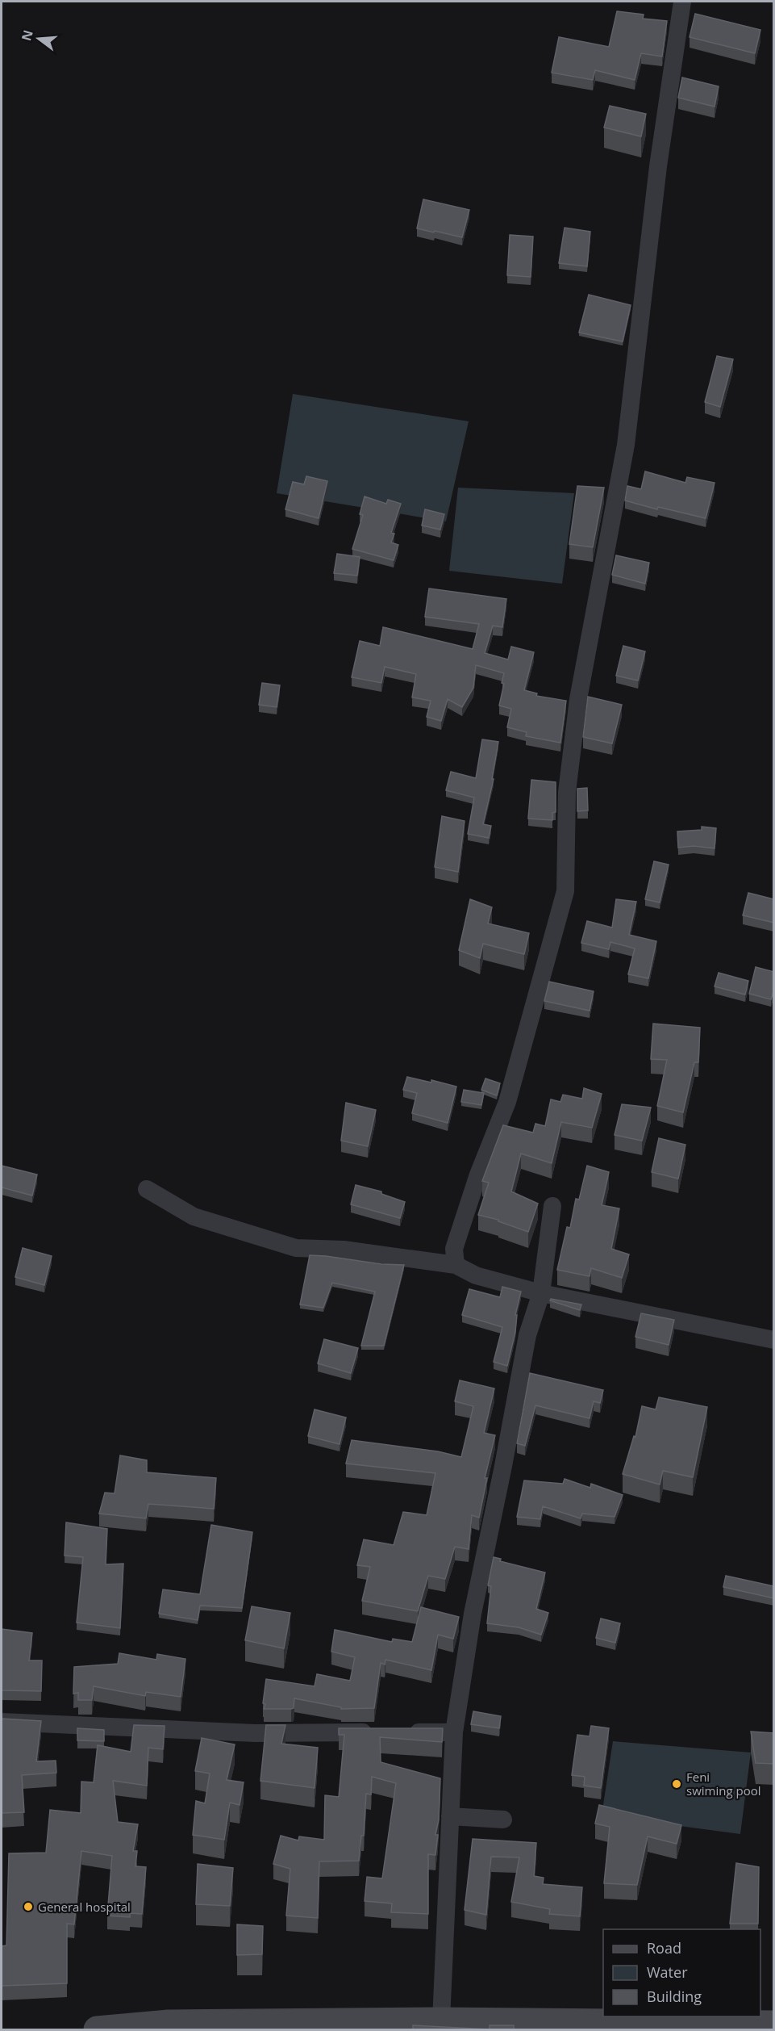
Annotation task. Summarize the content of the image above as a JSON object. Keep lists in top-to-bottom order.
{
  "places": ["Feni swiming pool", "General hospital"],
  "legend": ["Road", "Water", "Building"],
  "north": "left"
}
